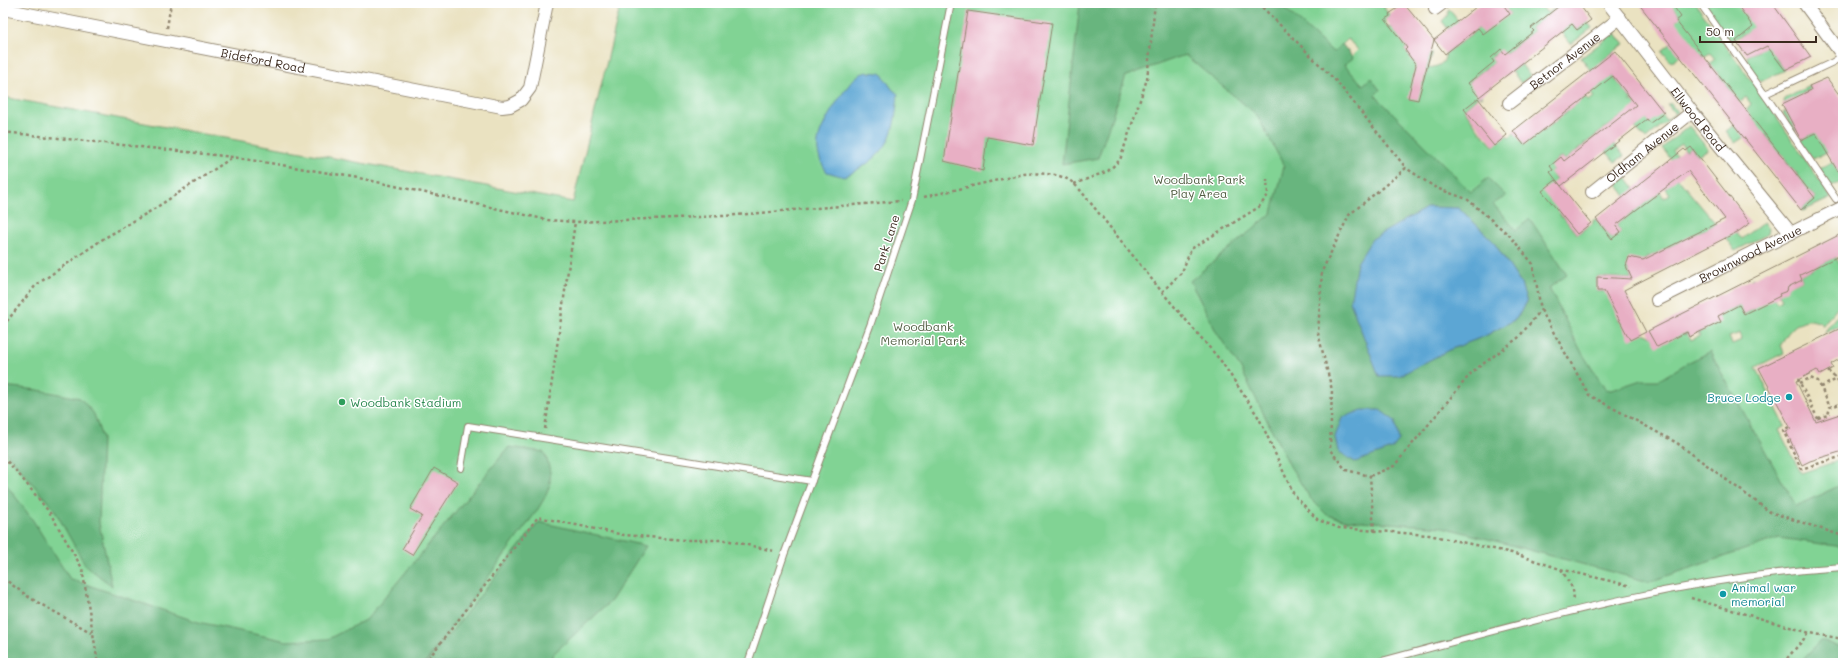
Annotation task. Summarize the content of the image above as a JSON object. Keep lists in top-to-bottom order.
{
  "streets": {
    "street": [
      "Bideford Road",
      "Betnor Avenue",
      "Ellwood Road",
      "Oldham Avenue",
      "Brownwood Avenue"
    ],
    "lane": ["Park Lane"]
  },
  "crossings": [
    ["Betnor Avenue", "Ellwood Road"],
    ["Ellwood Road", "Oldham Avenue"],
    ["Ellwood Road", "Brownwood Avenue"]
  ],
  "parks": ["Woodbank Park Play Area", "Woodbank Memorial Park"],
  "places": ["Bruce Lodge", "Woodbank Stadium", "Animal war memorial"],
  "scale_bar": "50 m"
}
